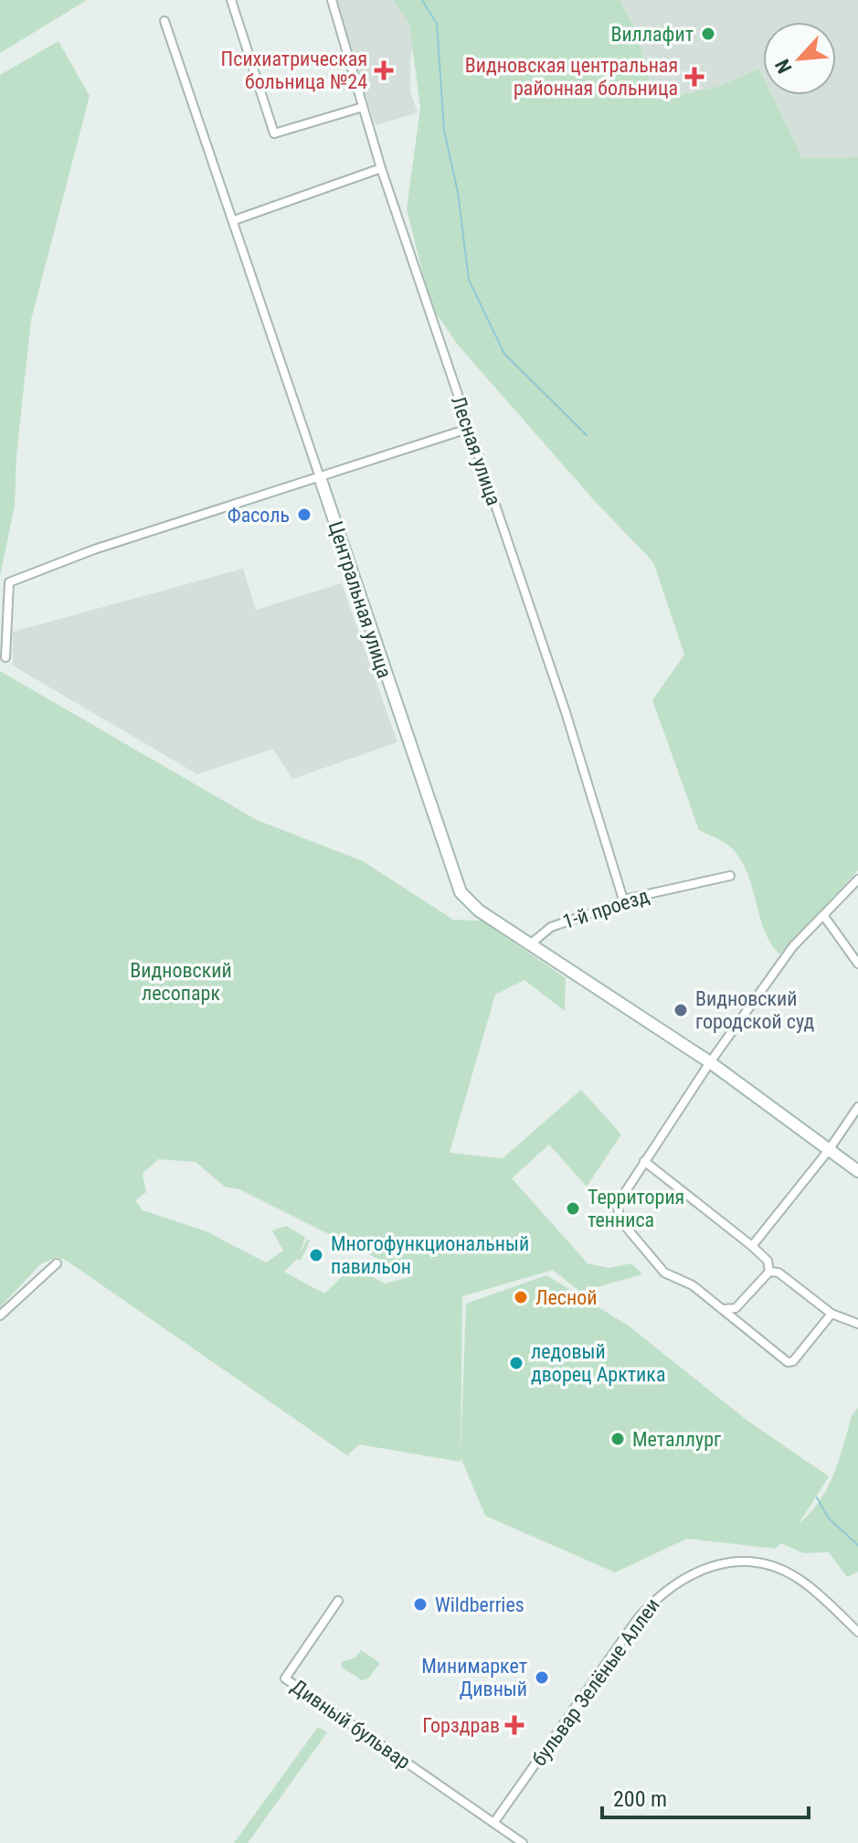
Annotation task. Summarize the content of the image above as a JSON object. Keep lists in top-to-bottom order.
{
  "streets": {
    "street": [
      "Лесная улица",
      "Центральная улица",
      "1-й проезд",
      "бульвар Зелёные Аллеи",
      "Дивный бульвар"
    ]
  },
  "crossings": [
    ["Лесная улица", "1-й проезд"],
    ["Центральная улица", "1-й проезд"],
    ["бульвар Зелёные Аллеи", "Дивный бульвар"]
  ],
  "parks": ["Видновский лесопарк"],
  "places": {
    "other": [
      "Виллафит",
      "Фасоль",
      "Видновский городской суд",
      "Территория тенниса",
      "Многофункциональный павильон",
      "Лесной",
      "ледовый дворец Арктика",
      "Металлург",
      "Wildberries",
      "Минимаркет Дивный"
    ],
    "health": ["Психиатрическая больница №24", "Видновская центральная районная больница", "Горздрав"]
  },
  "scale_bar": "200 m",
  "north": "bottom left"
}
